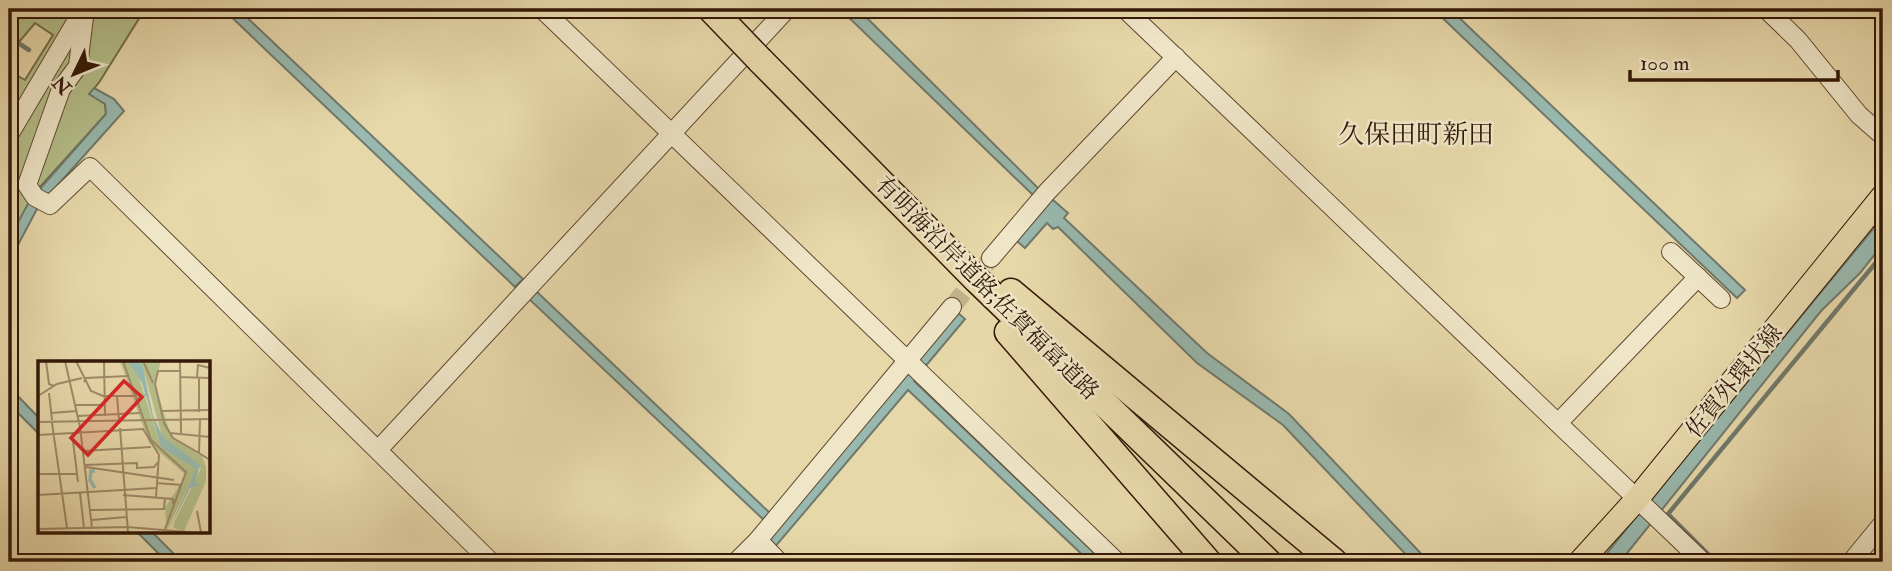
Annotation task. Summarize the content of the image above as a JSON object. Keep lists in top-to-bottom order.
{
  "streets": {
    "highway": ["有明海沿岸道路;佐賀福富道路"],
    "main road": ["佐賀外環状線"]
  },
  "districts": ["久保田町新田"],
  "scale_bar": "100 m",
  "north": "bottom left"
}
